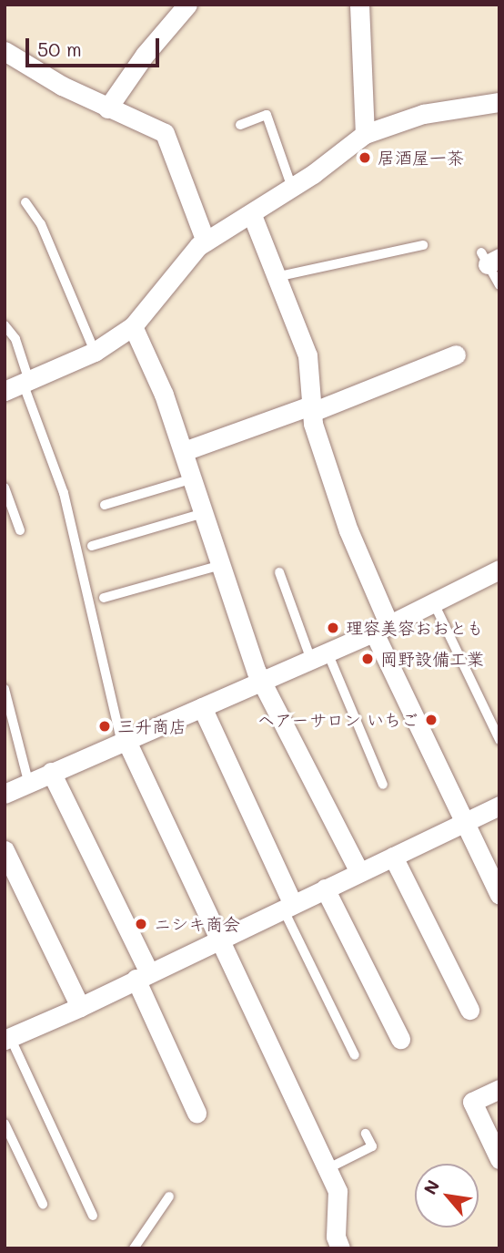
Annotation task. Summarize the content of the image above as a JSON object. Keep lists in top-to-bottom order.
{
  "places": [
    "居酒屋一茶",
    "理容美容おおとも",
    "岡野設備工業",
    "ヘアーサロン いちご",
    "三升商店",
    "ニシキ商会"
  ],
  "scale_bar": "50 m",
  "north": "top left"
}
